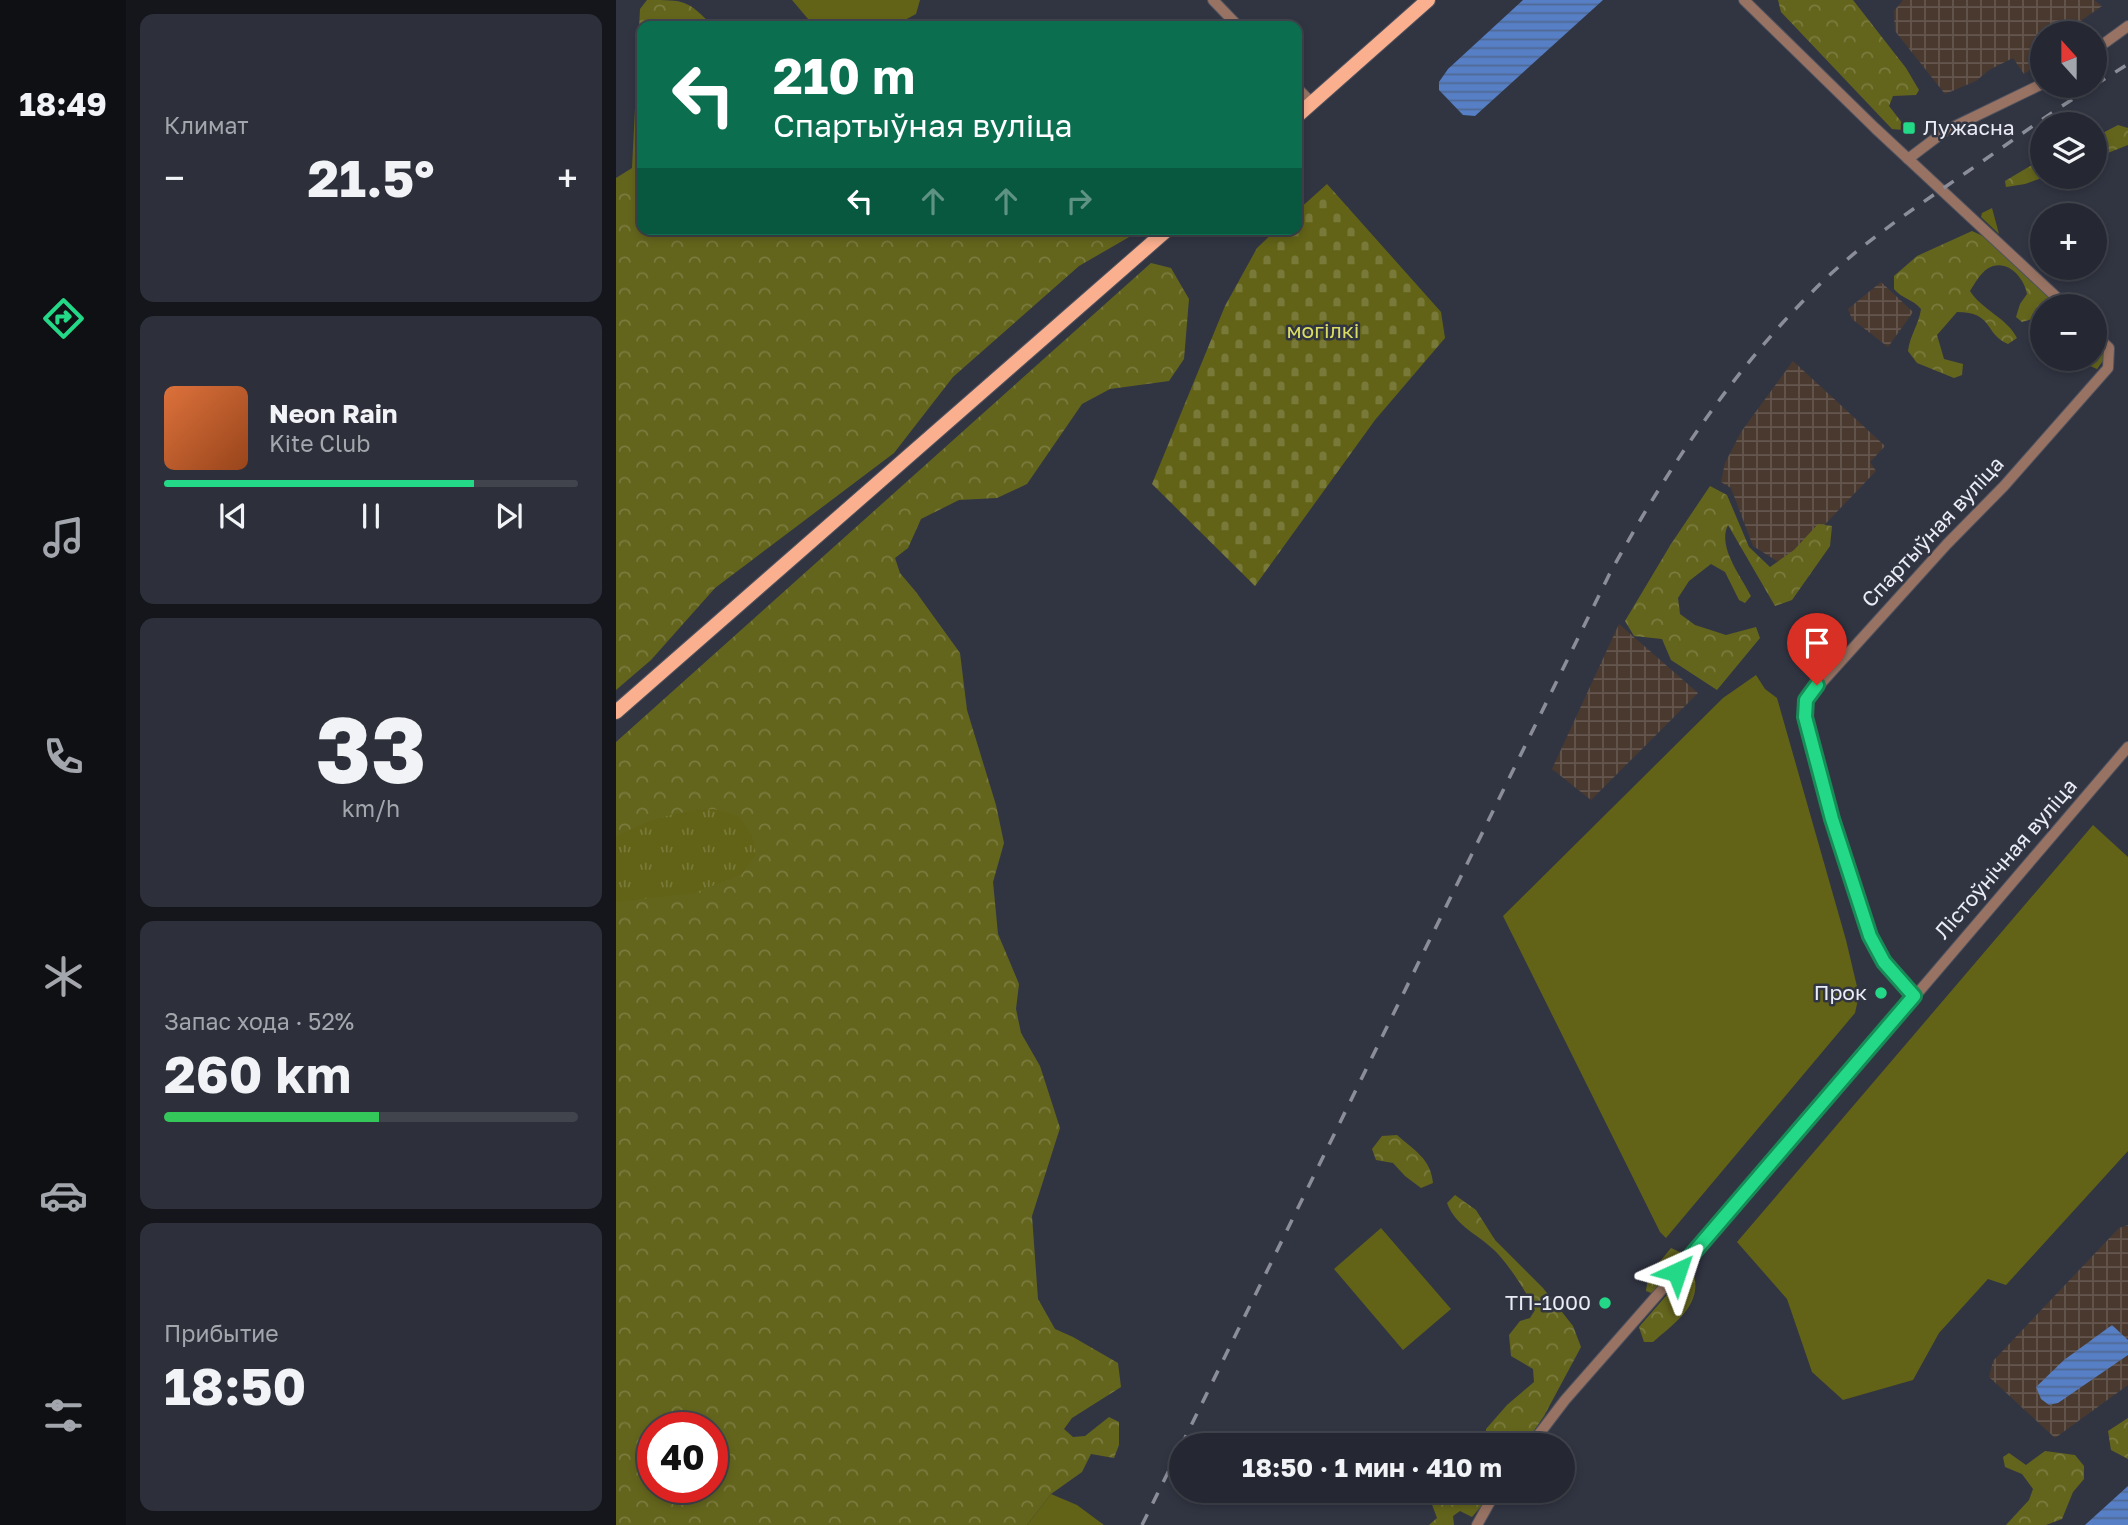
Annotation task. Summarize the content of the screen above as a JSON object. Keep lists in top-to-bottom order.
{
  "streets": {
    "street": ["Спартыўная вуліца", "Лістоўнічная вуліца"]
  },
  "crossings": [
    ["Спартыўная вуліца", "Лістоўнічная вуліца"]
  ],
  "parks": ["могілкі"],
  "places": {
    "transit": ["Лужасна"],
    "other": ["Прок", "ТП-1000"]
  },
  "north": "top",
  "page": {
    "tabs": "18:49",
    "tile": [
      "Климат",
      ["33", "km/h"],
      ["Запас хода · 52%", "260 km"],
      ["Прибытие", "18:50"]
    ],
    "map_buttons": ["+", "−"],
    "turn": ["210 m", "Спартыўная вуліца"],
    "heat": ["−", "21.5°", "+"],
    "song": ["Neon Rain", "Kite Club"],
    "limit": "40",
    "trip": "18:50 · 1 мин · 410 m"
  }
}
